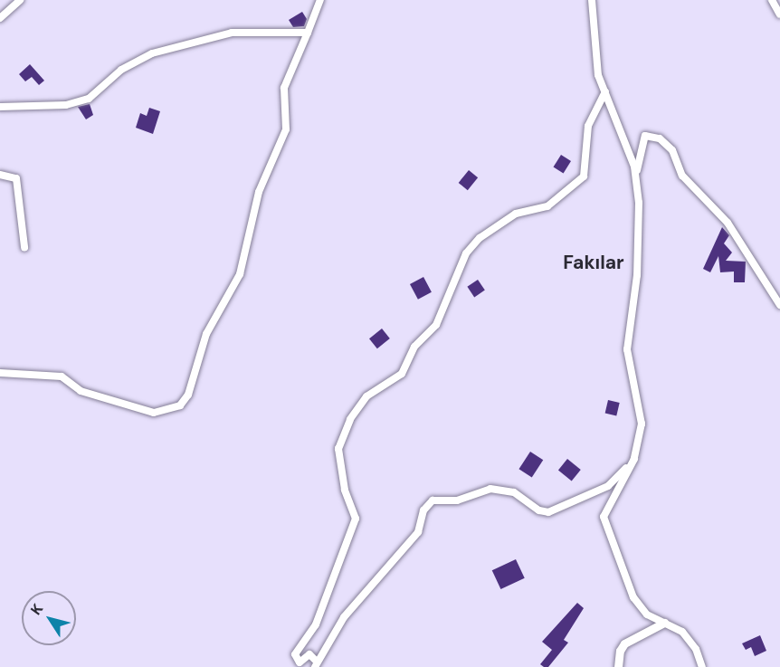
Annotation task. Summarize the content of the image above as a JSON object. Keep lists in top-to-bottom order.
{
  "districts": ["Fakılar"],
  "north": "top left"
}
